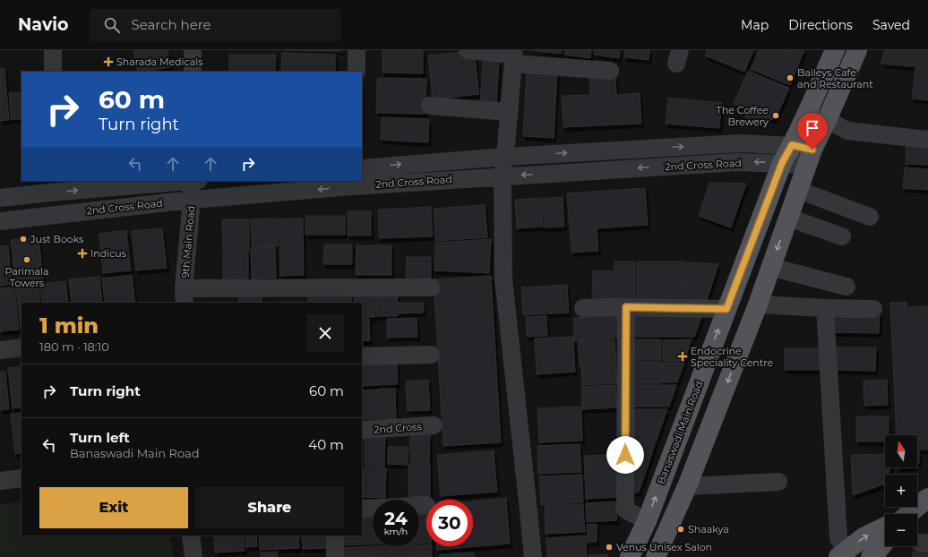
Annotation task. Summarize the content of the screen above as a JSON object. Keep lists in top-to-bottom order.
{
  "streets": {
    "main road": ["Banaswadi Main Road"],
    "street": ["2nd Cross Road", "9th Main Road", "2nd Cross"]
  },
  "crossings": [
    ["2nd Cross Road", "9th Main Road"],
    ["2nd Cross Road", "Banaswadi Main Road"]
  ],
  "places": {
    "health": ["Sharada Medicals", "Indicus", "Endocrine Speciality Centre"],
    "other": [
      "Baileys Cafe and Restaurant",
      "The Coffee Brewery",
      "Just Books",
      "Parimala Towers",
      "Shaakya",
      "Venus Unisex Salon"
    ]
  },
  "north": "top",
  "page": {
    "header": "Navio",
    "search": "Search here",
    "nav": ["Map", "Directions", "Saved"],
    "turn": ["60 m", "Turn right"],
    "heading": ["1 min", "180 m · 18:10"],
    "list": [
      {
        "name": "Turn right",
        "value": "60 m"
      },
      {
        "name": "Turn left",
        "note": "Banaswadi Main Road",
        "value": "40 m"
      }
    ],
    "map_buttons": ["+", "−"],
    "buttons": ["Exit", "Share"],
    "speed": "24 km/h",
    "limit": "30"
  }
}
